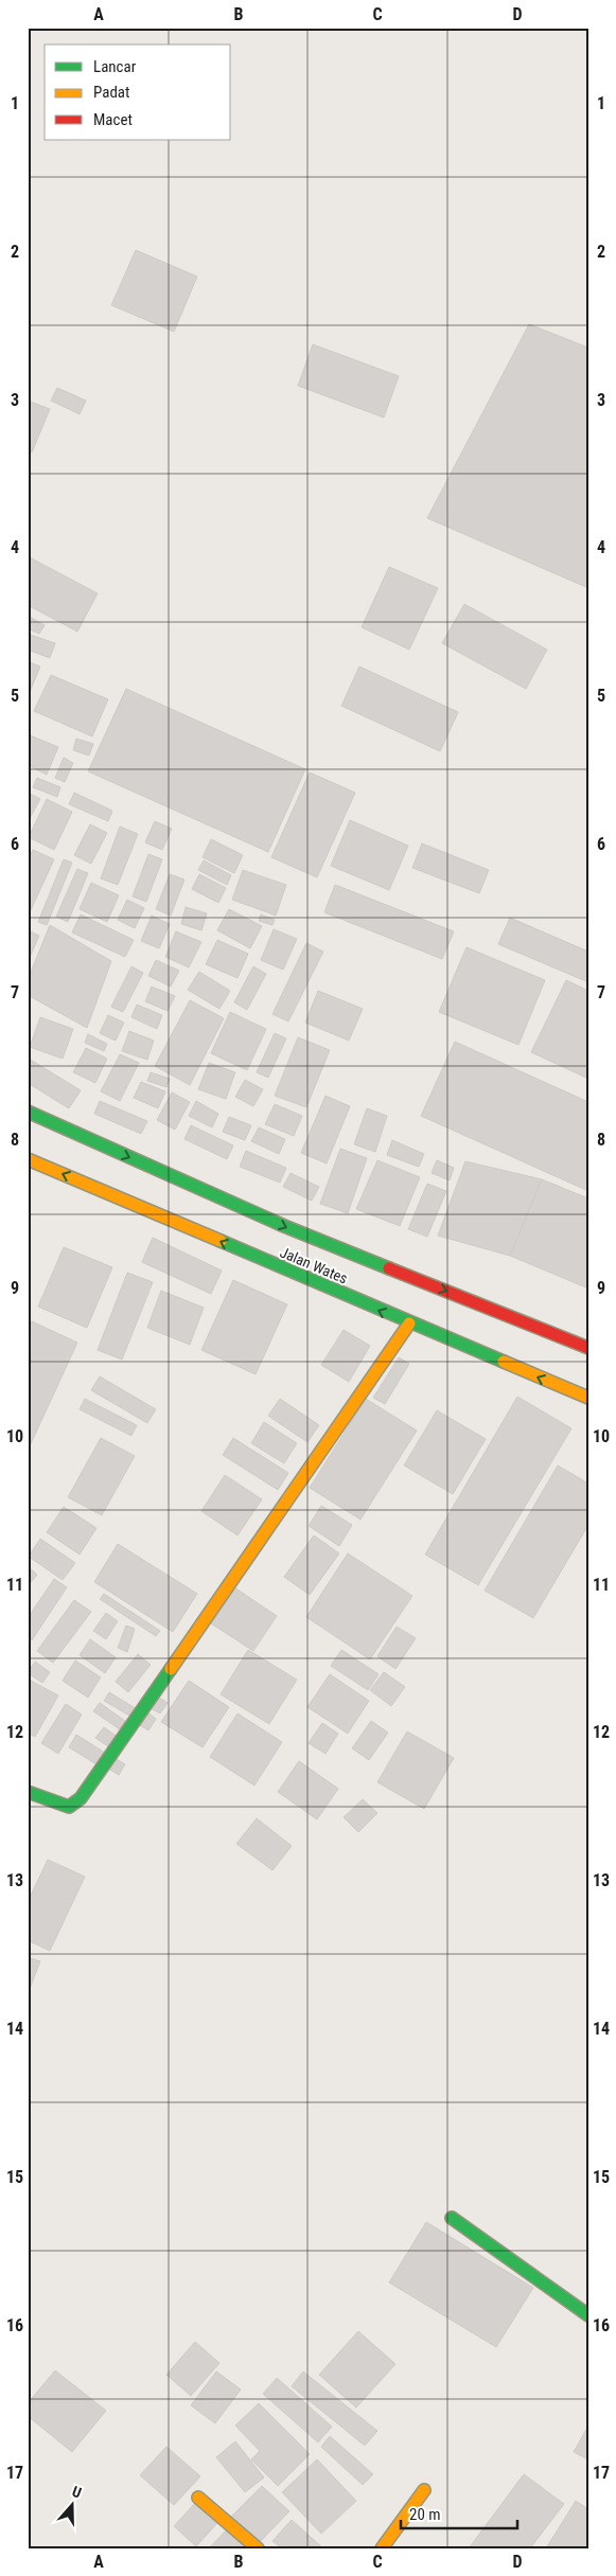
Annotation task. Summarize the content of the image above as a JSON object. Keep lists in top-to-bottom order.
{
  "streets": {
    "main road": ["Jalan Wates"]
  },
  "legend": ["Lancar", "Padat", "Macet"],
  "scale_bar": "20 m",
  "north": "top",
  "grid": {
    "columns": [
      "A",
      "B",
      "C",
      "D"
    ],
    "rows": [
      "1",
      "2",
      "3",
      "4",
      "5",
      "6",
      "7",
      "8",
      "9",
      "10",
      "11",
      "12",
      "13",
      "14",
      "15",
      "16",
      "17"
    ]
  }
}
